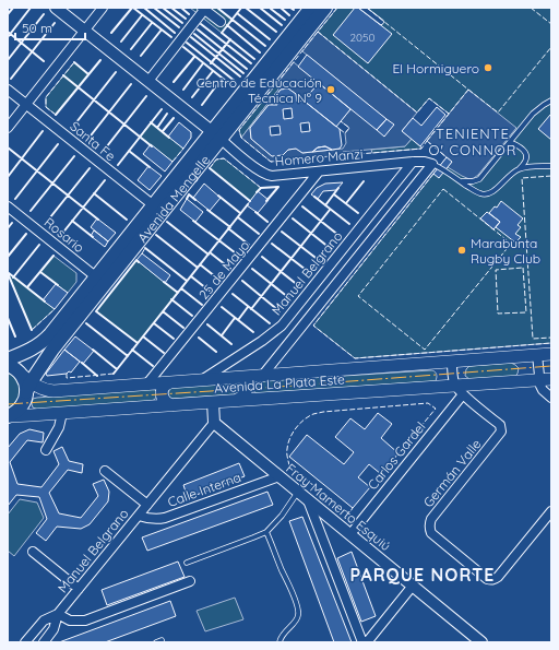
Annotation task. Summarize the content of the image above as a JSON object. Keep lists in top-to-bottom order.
{
  "streets": {
    "main road": ["Avenida Mengelle", "Avenida La Plata Este"],
    "street": [
      "Santa Fe",
      "Homero Manzi",
      "Rosario",
      "25 de Mayo",
      "Manuel Belgrano",
      "Carlos Gardel",
      "Germán Valle",
      "Calle Interna",
      "Fray Mamerto Esquiú"
    ]
  },
  "crossings": [
    ["Santa Fe", "Avenida Mengelle"],
    ["Homero Manzi", "Avenida Mengelle"],
    ["Homero Manzi", "25 de Mayo"],
    ["Homero Manzi", "Manuel Belgrano"],
    ["Avenida Mengelle", "Rosario"],
    ["Avenida Mengelle", "Avenida La Plata Este"],
    ["25 de Mayo", "Avenida La Plata Este"],
    ["Manuel Belgrano", "Avenida La Plata Este"],
    ["Manuel Belgrano", "Calle Interna"],
    ["Manuel Belgrano", "Fray Mamerto Esquiú"],
    ["Avenida La Plata Este", "Carlos Gardel"],
    ["Avenida La Plata Este", "Germán Valle"],
    ["Carlos Gardel", "Germán Valle"],
    ["Carlos Gardel", "Fray Mamerto Esquiú"],
    ["Calle Interna", "Fray Mamerto Esquiú"]
  ],
  "districts": ["TENIENTE O' CONNOR", "PARQUE NORTE"],
  "places": ["El Hormiguero", "Centro de Educación Técnica Nº 9", "Marabunta Rugby Club"],
  "house_numbers": ["2050"],
  "scale_bar": "50 m"
}
